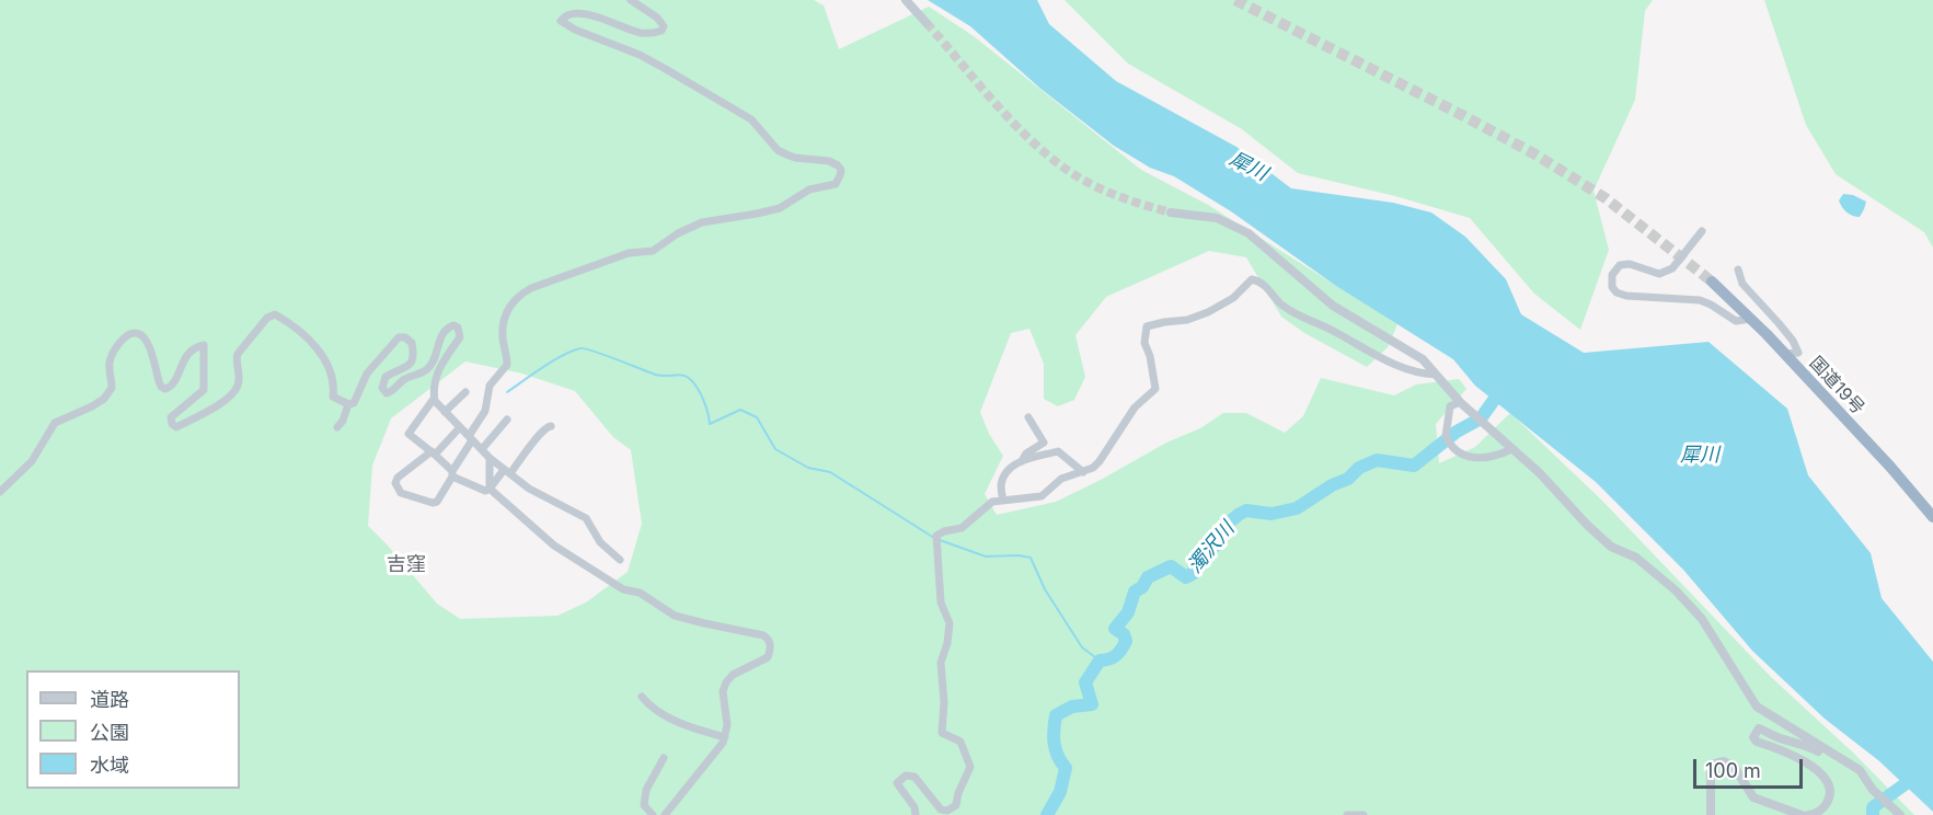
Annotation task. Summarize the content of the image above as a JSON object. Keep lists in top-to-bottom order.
{
  "streets": {
    "highway": ["国道19号"]
  },
  "districts": ["吉窪"],
  "water": ["犀川", "濁沢川"],
  "legend": ["道路", "公園", "水域"],
  "scale_bar": "100 m"
}
